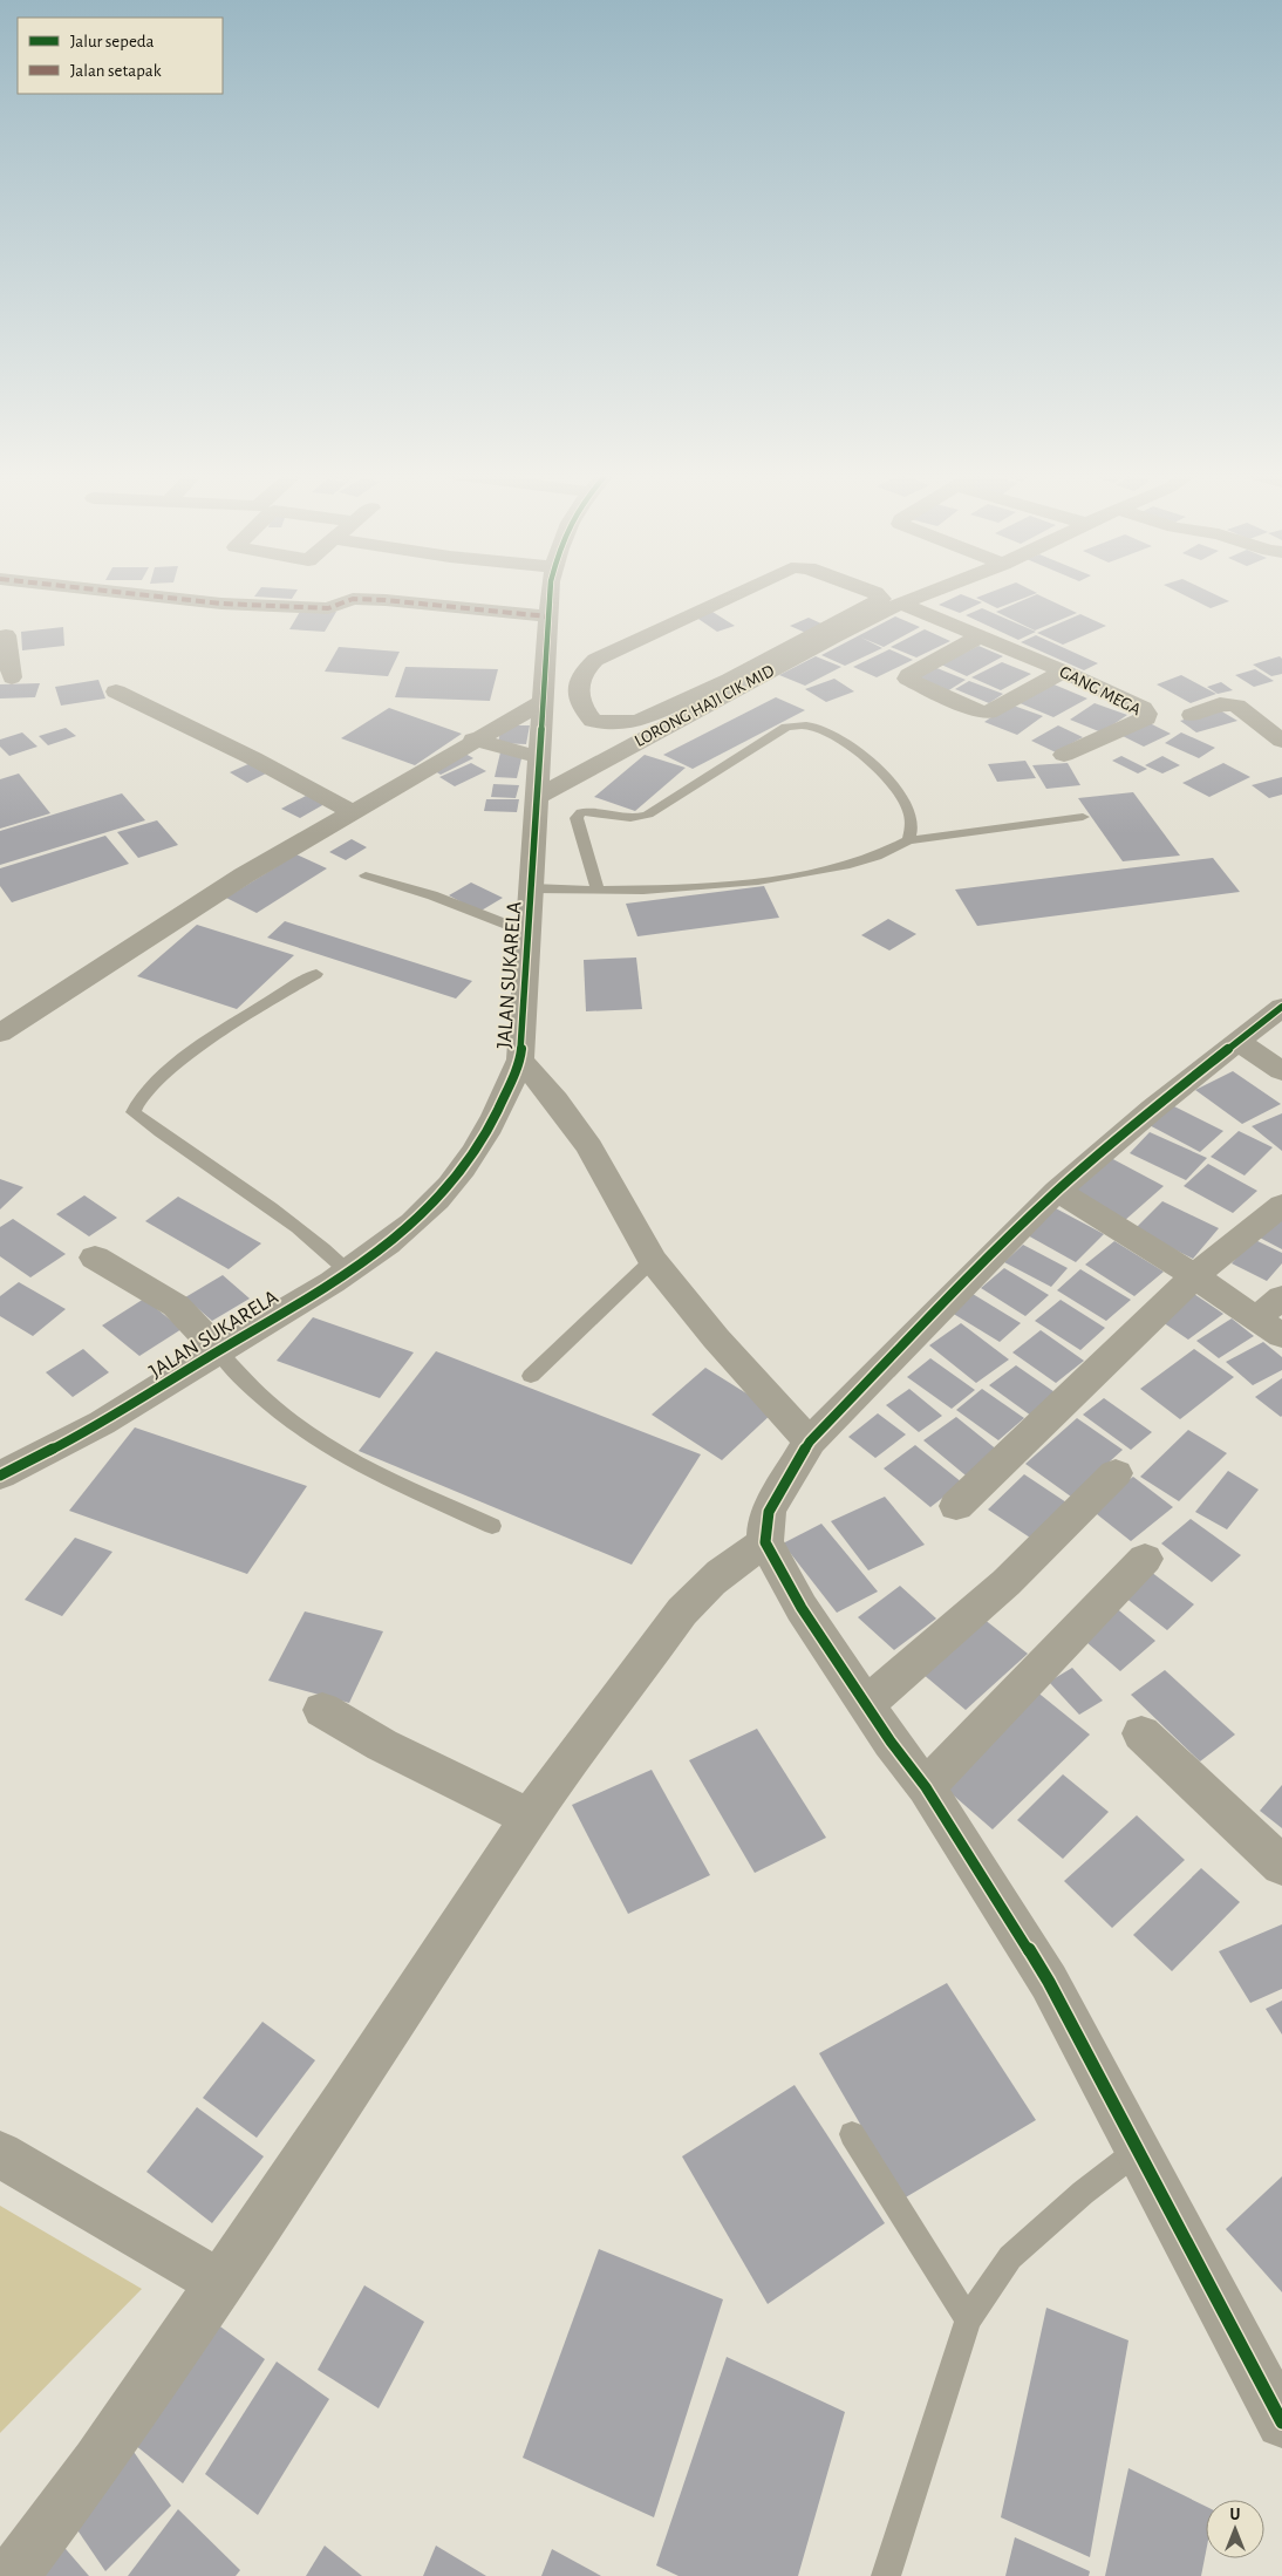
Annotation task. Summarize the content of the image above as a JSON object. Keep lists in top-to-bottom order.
{
  "streets": {
    "street": ["GANG MEGA", "LORONG HAJI CIK MID", "JALAN SUKARELA"]
  },
  "crossings": [
    ["GANG MEGA", "LORONG HAJI CIK MID"],
    ["LORONG HAJI CIK MID", "JALAN SUKARELA"]
  ],
  "legend": ["Jalur sepeda", "Jalan setapak"],
  "north": "top"
}
